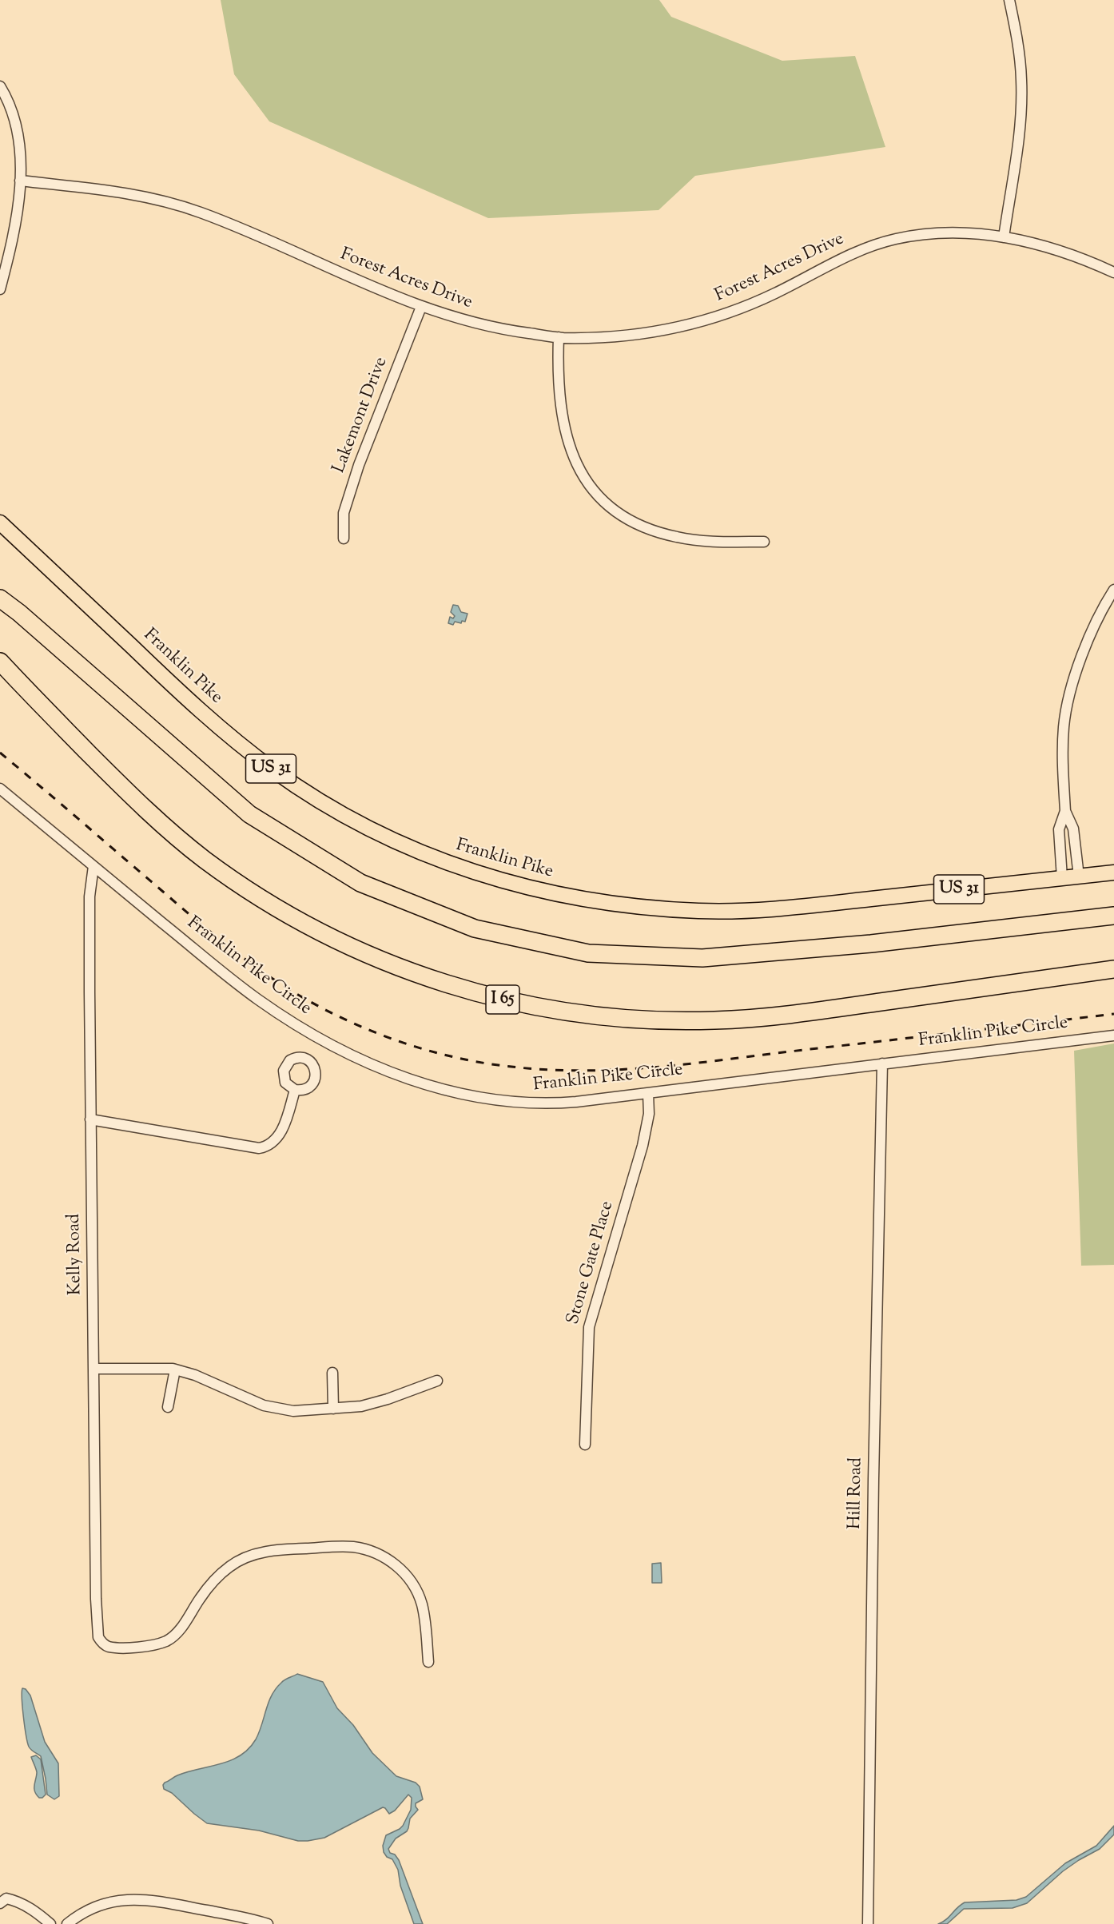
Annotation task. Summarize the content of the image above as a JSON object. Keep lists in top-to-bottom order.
{
  "streets": {
    "highway": ["I 65"],
    "main road": ["Franklin Pike", "US 31"],
    "street": [
      "Forest Acres Drive",
      "Lakemont Drive",
      "Franklin Pike Circle",
      "Kelly Road",
      "Stone Gate Place",
      "Hill Road"
    ]
  },
  "crossings": [
    ["Forest Acres Drive", "Lakemont Drive"],
    ["Franklin Pike Circle", "Kelly Road"],
    ["Franklin Pike Circle", "Stone Gate Place"],
    ["Franklin Pike Circle", "Hill Road"]
  ]
}
